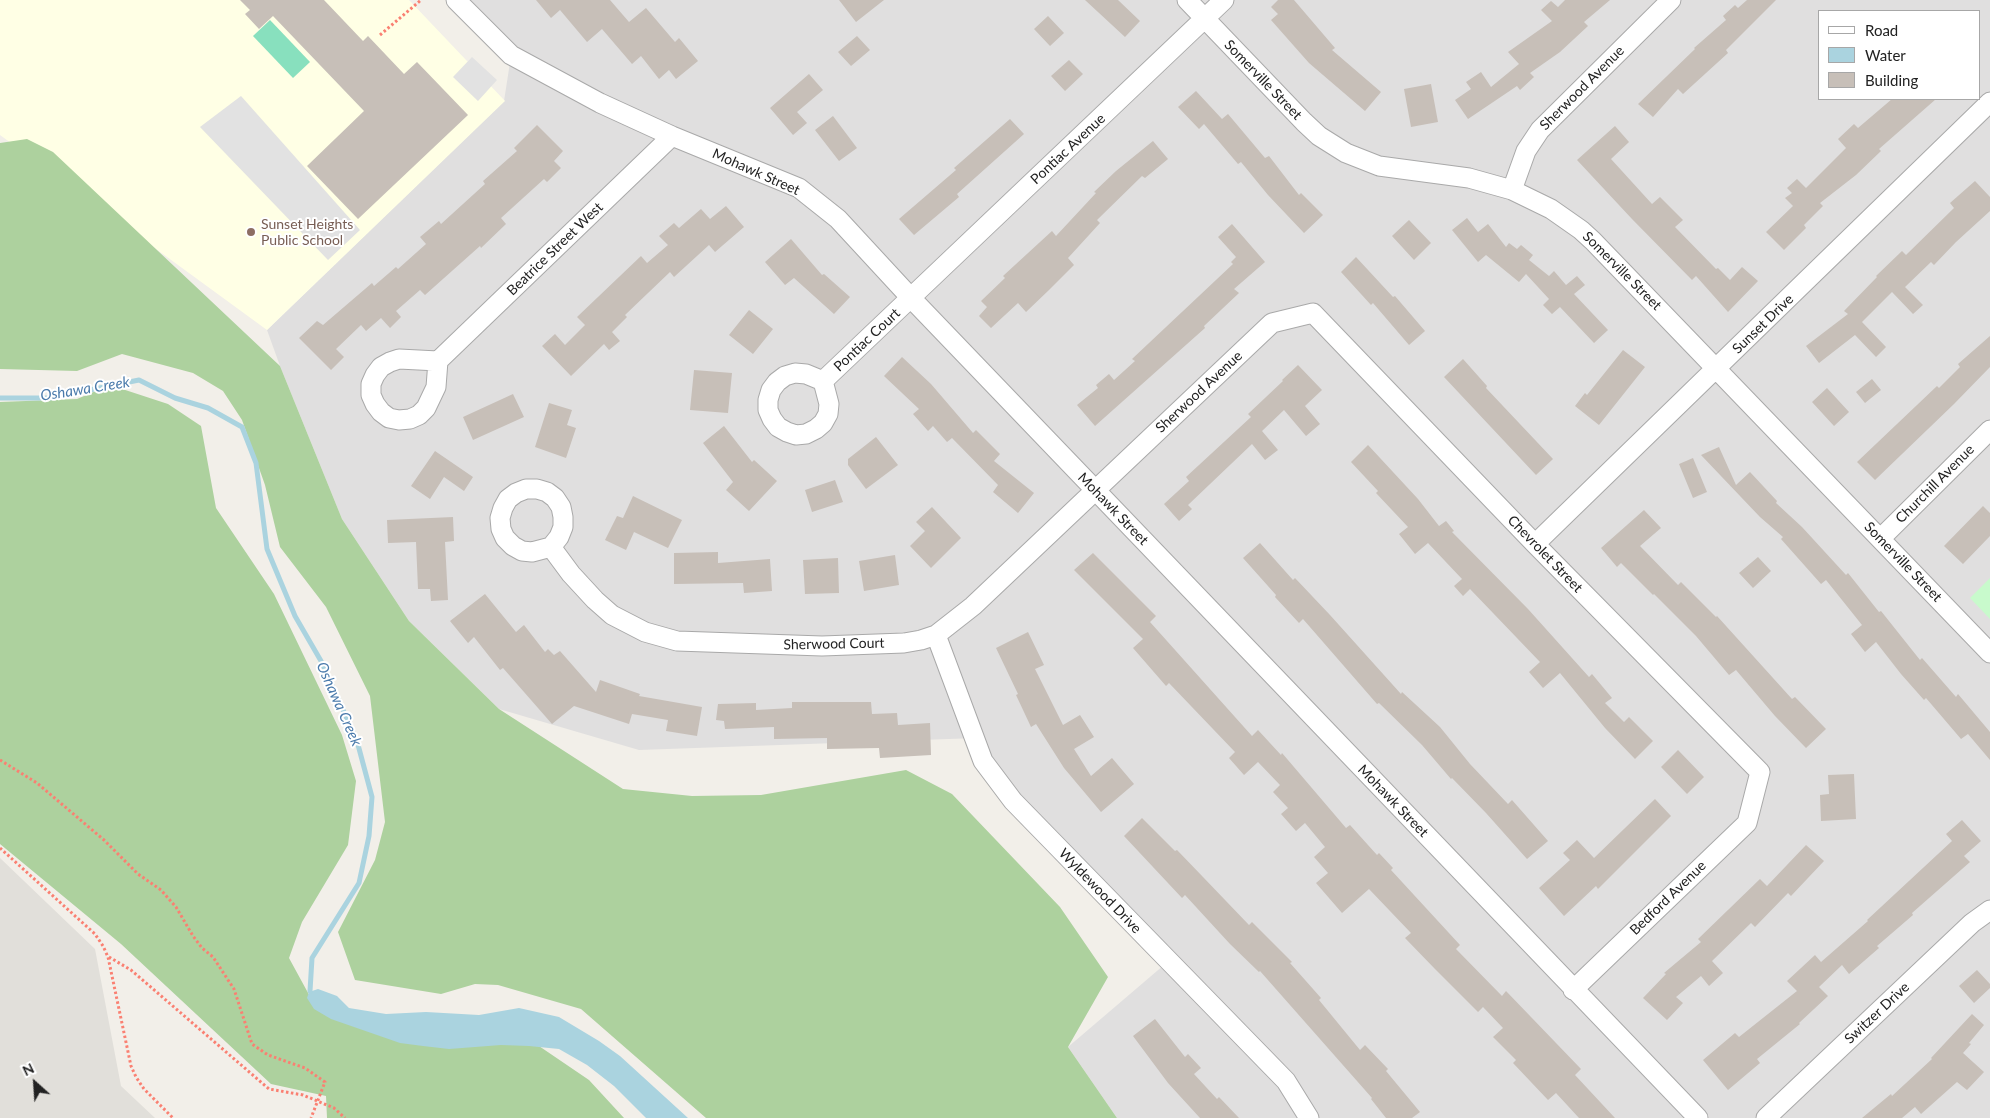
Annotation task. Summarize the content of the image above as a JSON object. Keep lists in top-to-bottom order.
{
  "streets": {
    "street": [
      "Somerville Street",
      "Sherwood Avenue",
      "Pontiac Avenue",
      "Mohawk Street",
      "Beatrice Street West",
      "Sunset Drive",
      "Pontiac Court",
      "Churchill Avenue",
      "Chevrolet Street",
      "Sherwood Court",
      "Wyldewood Drive",
      "Bedford Avenue",
      "Switzer Drive"
    ]
  },
  "crossings": [
    ["Somerville Street", "Sherwood Avenue"],
    ["Somerville Street", "Pontiac Avenue"],
    ["Somerville Street", "Sunset Drive"],
    ["Somerville Street", "Churchill Avenue"],
    ["Sherwood Avenue", "Mohawk Street"],
    ["Sherwood Avenue", "Chevrolet Street"],
    ["Sherwood Avenue", "Sherwood Court"],
    ["Pontiac Avenue", "Mohawk Street"],
    ["Pontiac Avenue", "Pontiac Court"],
    ["Mohawk Street", "Beatrice Street West"],
    ["Mohawk Street", "Pontiac Court"],
    ["Mohawk Street", "Sherwood Court"],
    ["Mohawk Street", "Bedford Avenue"],
    ["Sunset Drive", "Chevrolet Street"],
    ["Chevrolet Street", "Bedford Avenue"],
    ["Sherwood Court", "Wyldewood Drive"]
  ],
  "water": ["Oshawa Creek"],
  "places": ["Sunset Heights Public School"],
  "legend": ["Road", "Water", "Building"],
  "north": "top left"
}
